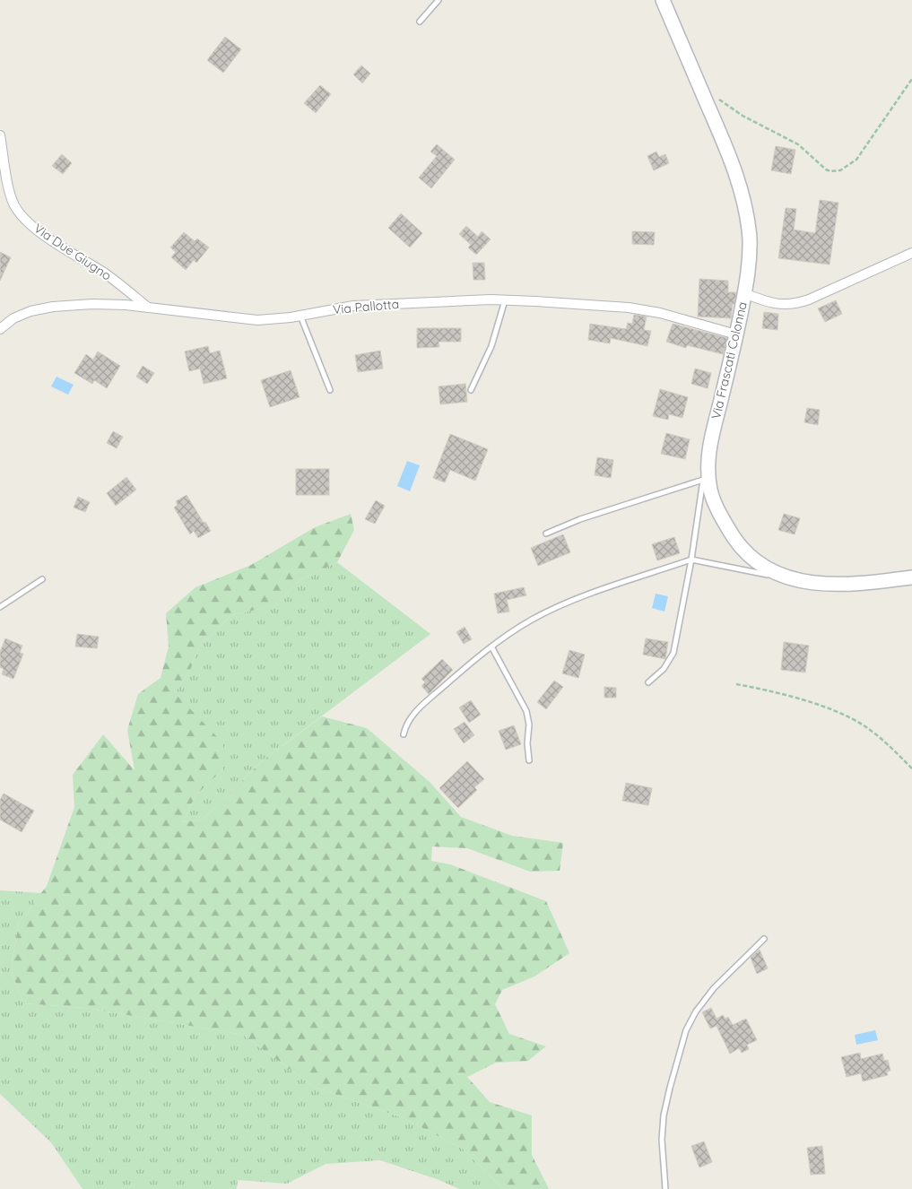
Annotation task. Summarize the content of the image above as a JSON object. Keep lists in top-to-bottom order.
{
  "streets": {
    "street": ["Via Due Giugno", "Via Pallotta", "Via Frascati Colonna"]
  },
  "crossings": [
    ["Via Due Giugno", "Via Pallotta"],
    ["Via Pallotta", "Via Frascati Colonna"]
  ]
}
